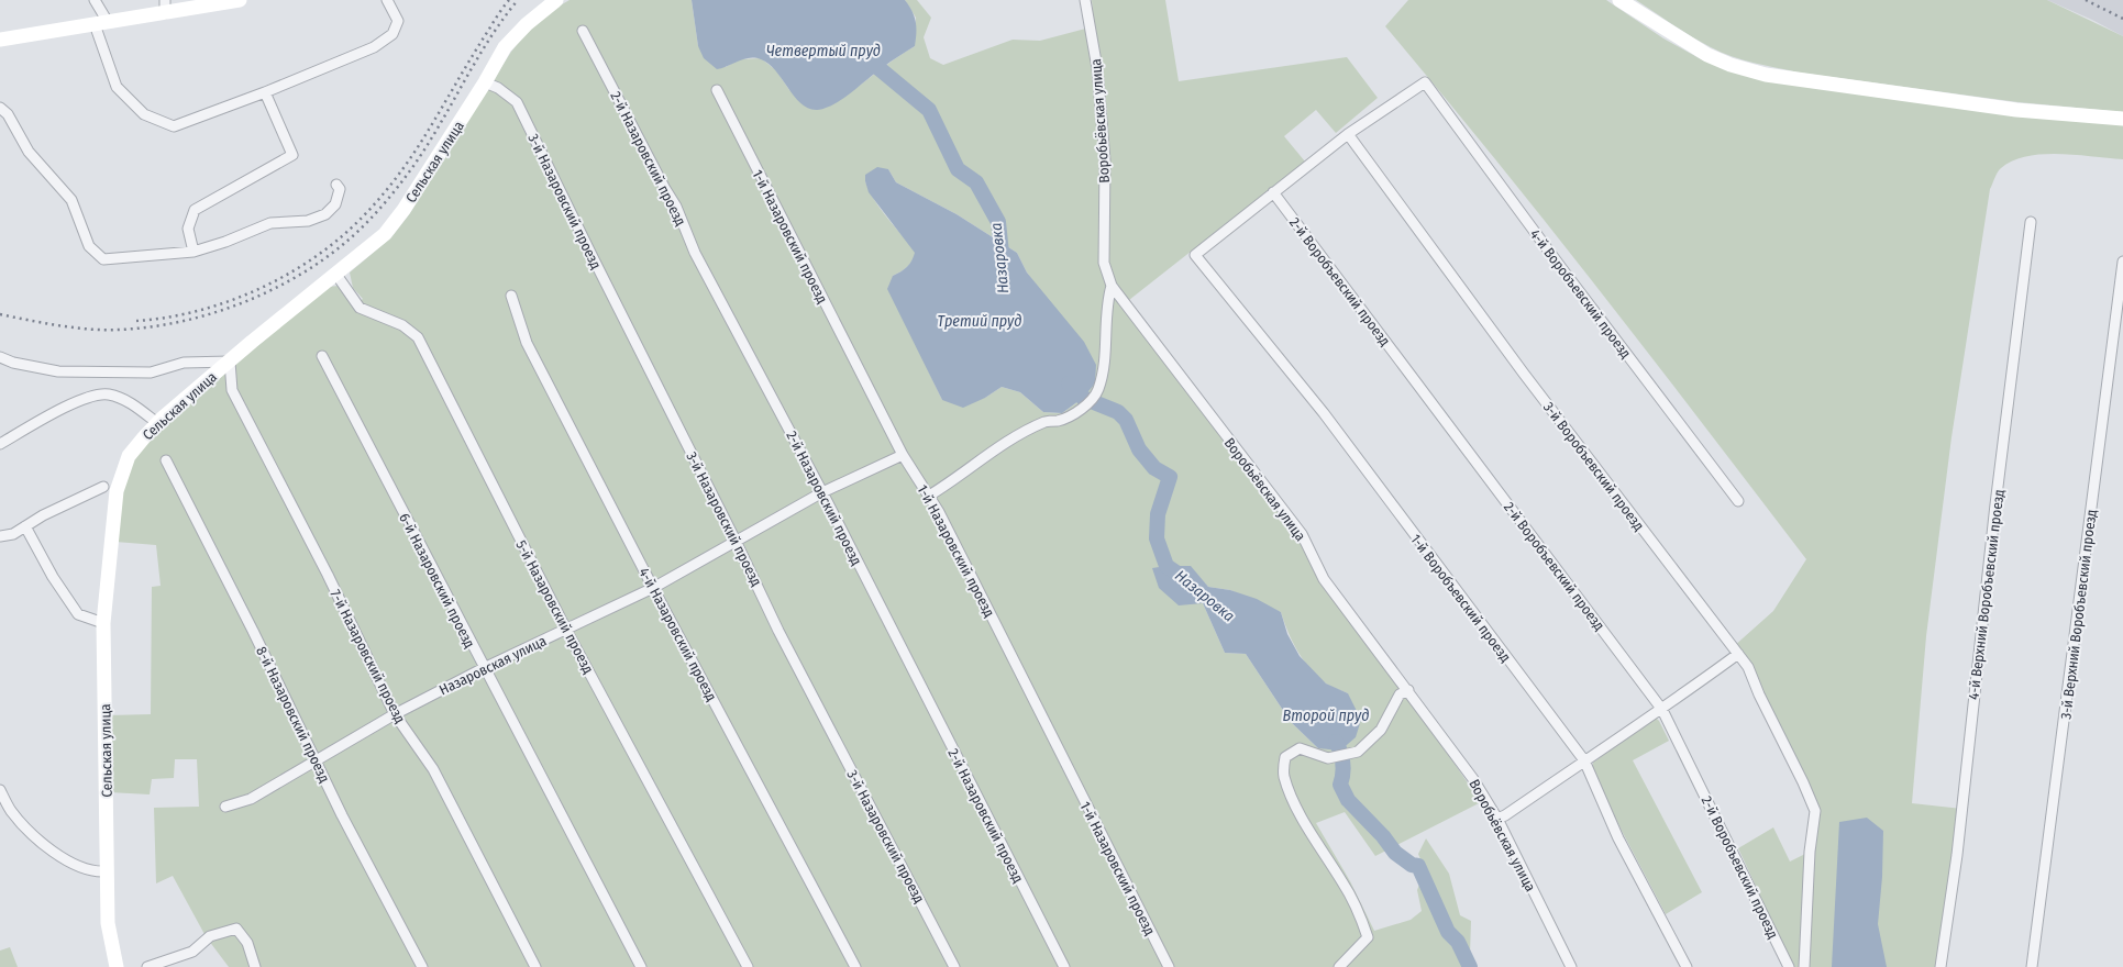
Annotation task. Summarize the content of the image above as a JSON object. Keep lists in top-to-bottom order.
{
  "streets": {
    "street": [
      "Воробьёвская улица",
      "2-й Назаровский проезд",
      "Сельская улица",
      "3-й Назаровский проезд",
      "1-й Назаровский проезд",
      "2-й Воробъевский проезд",
      "4-й Воробъевский проезд",
      "3-й Воробъевский проезд",
      "6-й Назаровский проезд",
      "4-й Верхний Воробъевский проезд",
      "1-й Воробъевский проезд",
      "5-й Назаровский проезд",
      "3-й Верхний Воробъевский проезд",
      "4-й Назаровский проезд",
      "7-й Назаровский проезд",
      "Назаровская улица",
      "8-й Назаровский проезд"
    ]
  },
  "crossings": [
    ["2-й Назаровский проезд", "Назаровская улица"],
    ["Сельская улица", "3-й Назаровский проезд"],
    ["Сельская улица", "5-й Назаровский проезд"],
    ["Сельская улица", "7-й Назаровский проезд"],
    ["3-й Назаровский проезд", "Назаровская улица"],
    ["1-й Назаровский проезд", "Назаровская улица"],
    ["2-й Воробъевский проезд", "1-й Воробъевский проезд"],
    ["4-й Воробъевский проезд", "3-й Воробъевский проезд"],
    ["6-й Назаровский проезд", "Назаровская улица"],
    ["5-й Назаровский проезд", "Назаровская улица"],
    ["4-й Назаровский проезд", "Назаровская улица"],
    ["7-й Назаровский проезд", "Назаровская улица"],
    ["Назаровская улица", "8-й Назаровский проезд"]
  ],
  "water": [
    "Четвертый пруд",
    "Назаровка",
    "Третий пруд",
    "Второй пруд"
  ]
}
